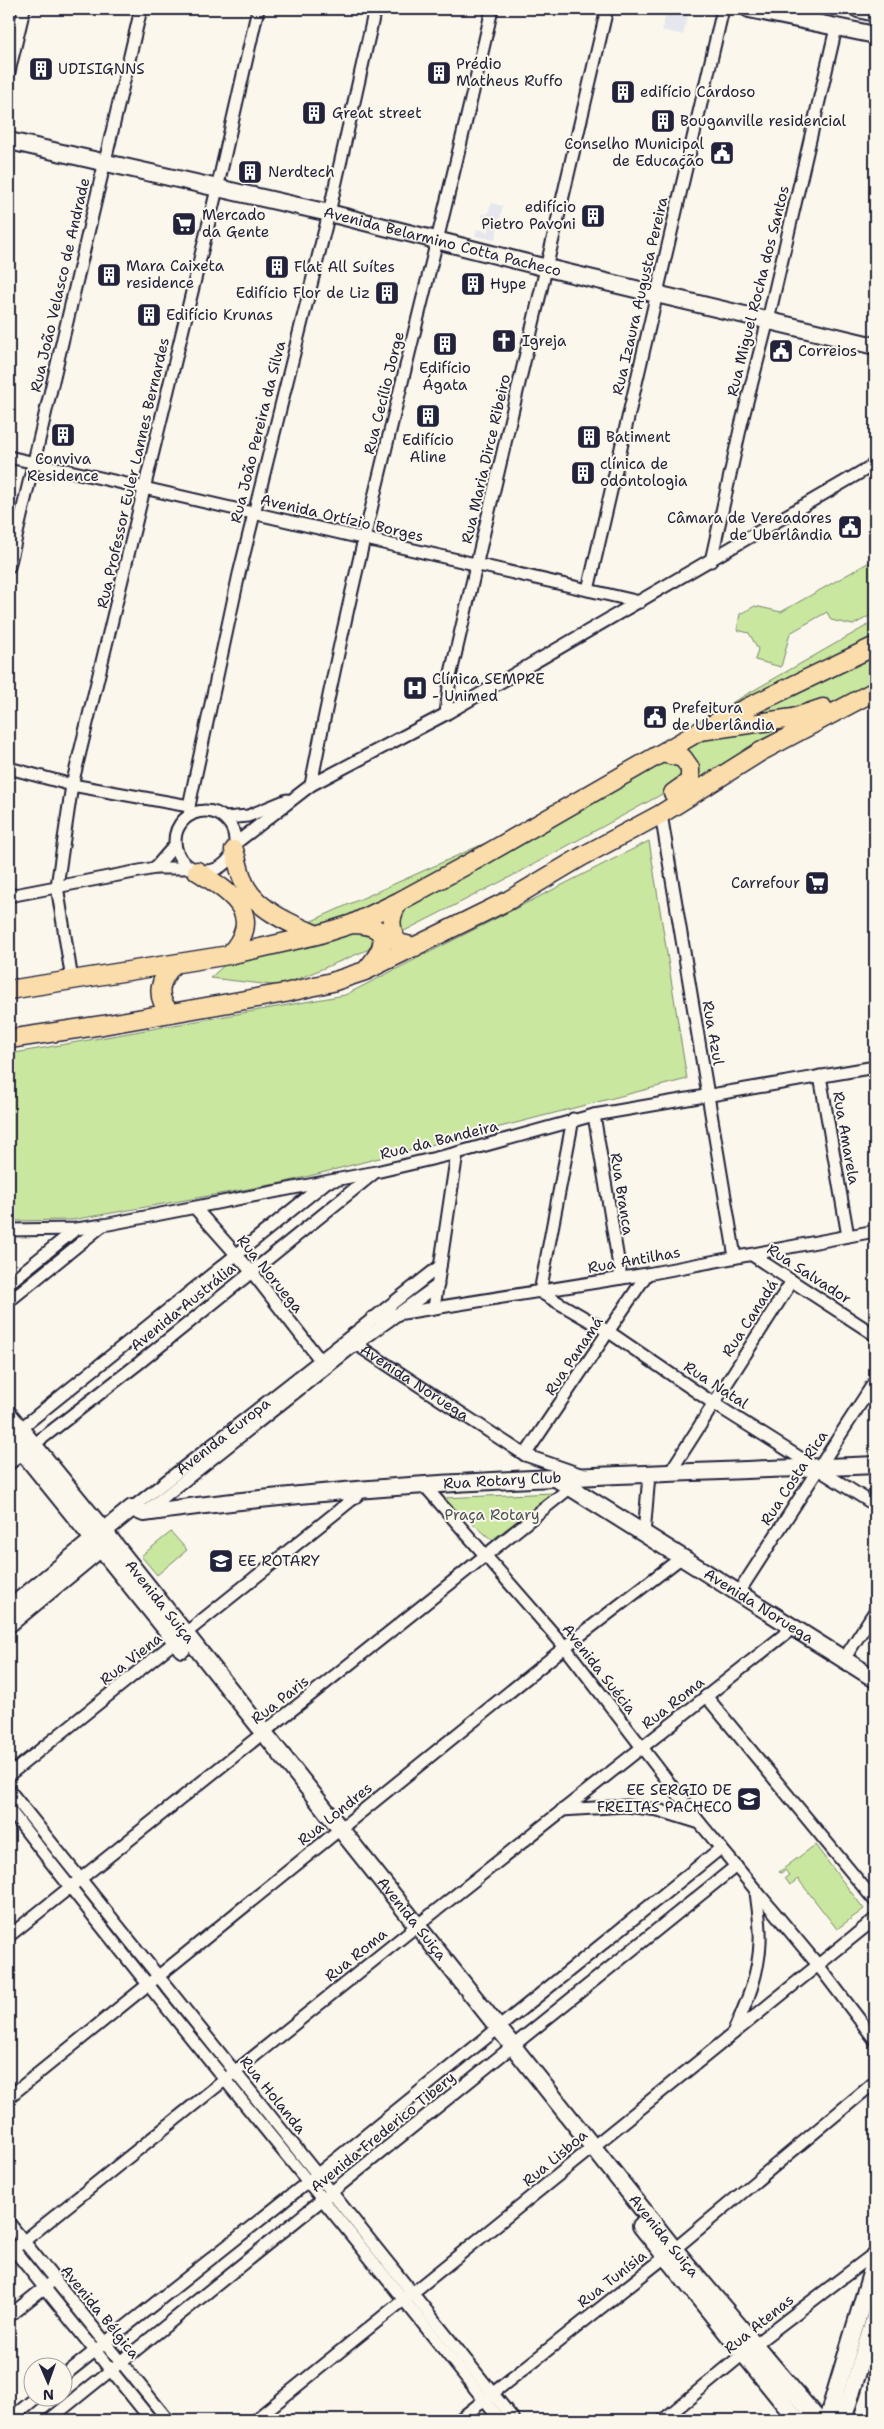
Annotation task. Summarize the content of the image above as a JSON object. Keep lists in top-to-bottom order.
{
  "streets": {
    "street": [
      "Avenida Belarmino Cotta Pacheco",
      "Rua João Velasco de Andrade",
      "Rua Miguel Rocha dos Santos",
      "Rua Izaura Augusta Pereira",
      "Rua Cecílio Jorge",
      "Rua João Pereira da Silva",
      "Rua Maria Dirce Ribeiro",
      "Rua Professor Euler Lannes Bernardes",
      "Avenida Ortízio Borges",
      "Rua Azul",
      "Rua Amarela",
      "Rua da Bandeira",
      "Rua Branca",
      "Rua Antilhas",
      "Rua Noruega",
      "Rua Salvador",
      "Avenida Austrália",
      "Rua Canadá",
      "Rua Panamá",
      "Avenida Noruega",
      "Rua Natal",
      "Avenida Europa",
      "Rua Costa Rica",
      "Rua Rotary Club",
      "Avenida Suiça",
      "Rua Viena",
      "Avenida Suécia",
      "Rua Paris",
      "Rua Roma",
      "Rua Londres",
      "Rua Holanda",
      "Avenida Frederico Tibery",
      "Rua Lisboa",
      "Rua Tunísia",
      "Avenida Bélgica",
      "Rua Atenas"
    ]
  },
  "crossings": [
    ["Avenida Belarmino Cotta Pacheco", "Rua João Velasco de Andrade"],
    ["Avenida Belarmino Cotta Pacheco", "Rua Miguel Rocha dos Santos"],
    ["Avenida Belarmino Cotta Pacheco", "Rua Izaura Augusta Pereira"],
    ["Avenida Belarmino Cotta Pacheco", "Rua Cecílio Jorge"],
    ["Avenida Belarmino Cotta Pacheco", "Rua João Pereira da Silva"],
    ["Avenida Belarmino Cotta Pacheco", "Rua Maria Dirce Ribeiro"],
    ["Avenida Belarmino Cotta Pacheco", "Rua Professor Euler Lannes Bernardes"],
    ["Rua João Velasco de Andrade", "Avenida Ortízio Borges"],
    ["Rua Izaura Augusta Pereira", "Avenida Ortízio Borges"],
    ["Rua Cecílio Jorge", "Avenida Ortízio Borges"],
    ["Rua João Pereira da Silva", "Avenida Ortízio Borges"],
    ["Rua Maria Dirce Ribeiro", "Avenida Ortízio Borges"],
    ["Rua Professor Euler Lannes Bernardes", "Avenida Ortízio Borges"],
    ["Rua Azul", "Rua da Bandeira"],
    ["Rua Azul", "Rua Antilhas"],
    ["Rua Amarela", "Rua da Bandeira"],
    ["Rua Amarela", "Rua Antilhas"],
    ["Rua da Bandeira", "Rua Branca"],
    ["Rua da Bandeira", "Rua Noruega"],
    ["Rua da Bandeira", "Avenida Austrália"],
    ["Rua Branca", "Rua Antilhas"],
    ["Rua Antilhas", "Rua Salvador"],
    ["Rua Antilhas", "Rua Panamá"],
    ["Rua Antilhas", "Rua Natal"],
    ["Rua Antilhas", "Avenida Europa"],
    ["Rua Noruega", "Avenida Austrália"],
    ["Rua Noruega", "Avenida Europa"],
    ["Rua Salvador", "Rua Canadá"],
    ["Avenida Austrália", "Avenida Suiça"],
    ["Rua Canadá", "Rua Natal"],
    ["Rua Canadá", "Rua Rotary Club"],
    ["Rua Panamá", "Avenida Noruega"],
    ["Rua Panamá", "Rua Natal"],
    ["Avenida Noruega", "Avenida Europa"],
    ["Avenida Noruega", "Rua Costa Rica"],
    ["Avenida Noruega", "Rua Rotary Club"],
    ["Avenida Noruega", "Rua Paris"],
    ["Avenida Noruega", "Rua Roma"],
    ["Avenida Noruega", "Rua Londres"],
    ["Rua Natal", "Rua Costa Rica"],
    ["Rua Natal", "Rua Rotary Club"],
    ["Avenida Europa", "Rua Rotary Club"],
    ["Avenida Europa", "Avenida Suiça"],
    ["Rua Costa Rica", "Rua Rotary Club"],
    ["Rua Rotary Club", "Rua Viena"],
    ["Rua Rotary Club", "Avenida Suécia"],
    ["Rua Rotary Club", "Rua Paris"],
    ["Avenida Suiça", "Rua Viena"],
    ["Avenida Suiça", "Rua Paris"],
    ["Avenida Suiça", "Rua Roma"],
    ["Avenida Suiça", "Rua Londres"],
    ["Avenida Suiça", "Avenida Frederico Tibery"],
    ["Avenida Suiça", "Rua Lisboa"],
    ["Avenida Suiça", "Rua Tunísia"],
    ["Avenida Suiça", "Rua Atenas"],
    ["Avenida Suécia", "Rua Paris"],
    ["Avenida Suécia", "Rua Roma"],
    ["Avenida Suécia", "Rua Londres"],
    ["Avenida Suécia", "Avenida Frederico Tibery"],
    ["Avenida Suécia", "Rua Lisboa"],
    ["Rua Paris", "Rua Holanda"],
    ["Rua Roma", "Rua Holanda"],
    ["Rua Roma", "Avenida Bélgica"],
    ["Rua Londres", "Rua Holanda"],
    ["Rua Holanda", "Avenida Frederico Tibery"],
    ["Rua Holanda", "Rua Lisboa"],
    ["Rua Holanda", "Rua Tunísia"],
    ["Avenida Frederico Tibery", "Avenida Bélgica"]
  ],
  "parks": ["Praça Rotary"],
  "places": {
    "building": [
      "UDISIGNNS",
      "Prédio Matheus Ruffo",
      "edifício Cardoso",
      "Great street",
      "Bouganville residencial",
      "Nerdtech",
      "edifício Pietro Pavoni",
      "Flat All Suítes",
      "Mara Caixeta residence",
      "Hype",
      "Edifício Flor de Liz",
      "Edifício Krunas",
      "Edifício Ágata",
      "Edifício Aline",
      "Conviva Residence",
      "Batiment",
      "clínica de odontologia"
    ],
    "public building": [
      "Conselho Municipal de Educação",
      "Correios",
      "Câmara de Vereadores de Uberlândia",
      "Prefeitura de Uberlândia"
    ],
    "supermarket": ["Mercado da Gente", "Carrefour"],
    "church": ["Igreja"],
    "hospital": ["Clínica SEMPRE - Unimed"],
    "school or university": ["EE ROTARY", "EE SERGIO DE FREITAS PACHECO"]
  },
  "north": "bottom"
}
